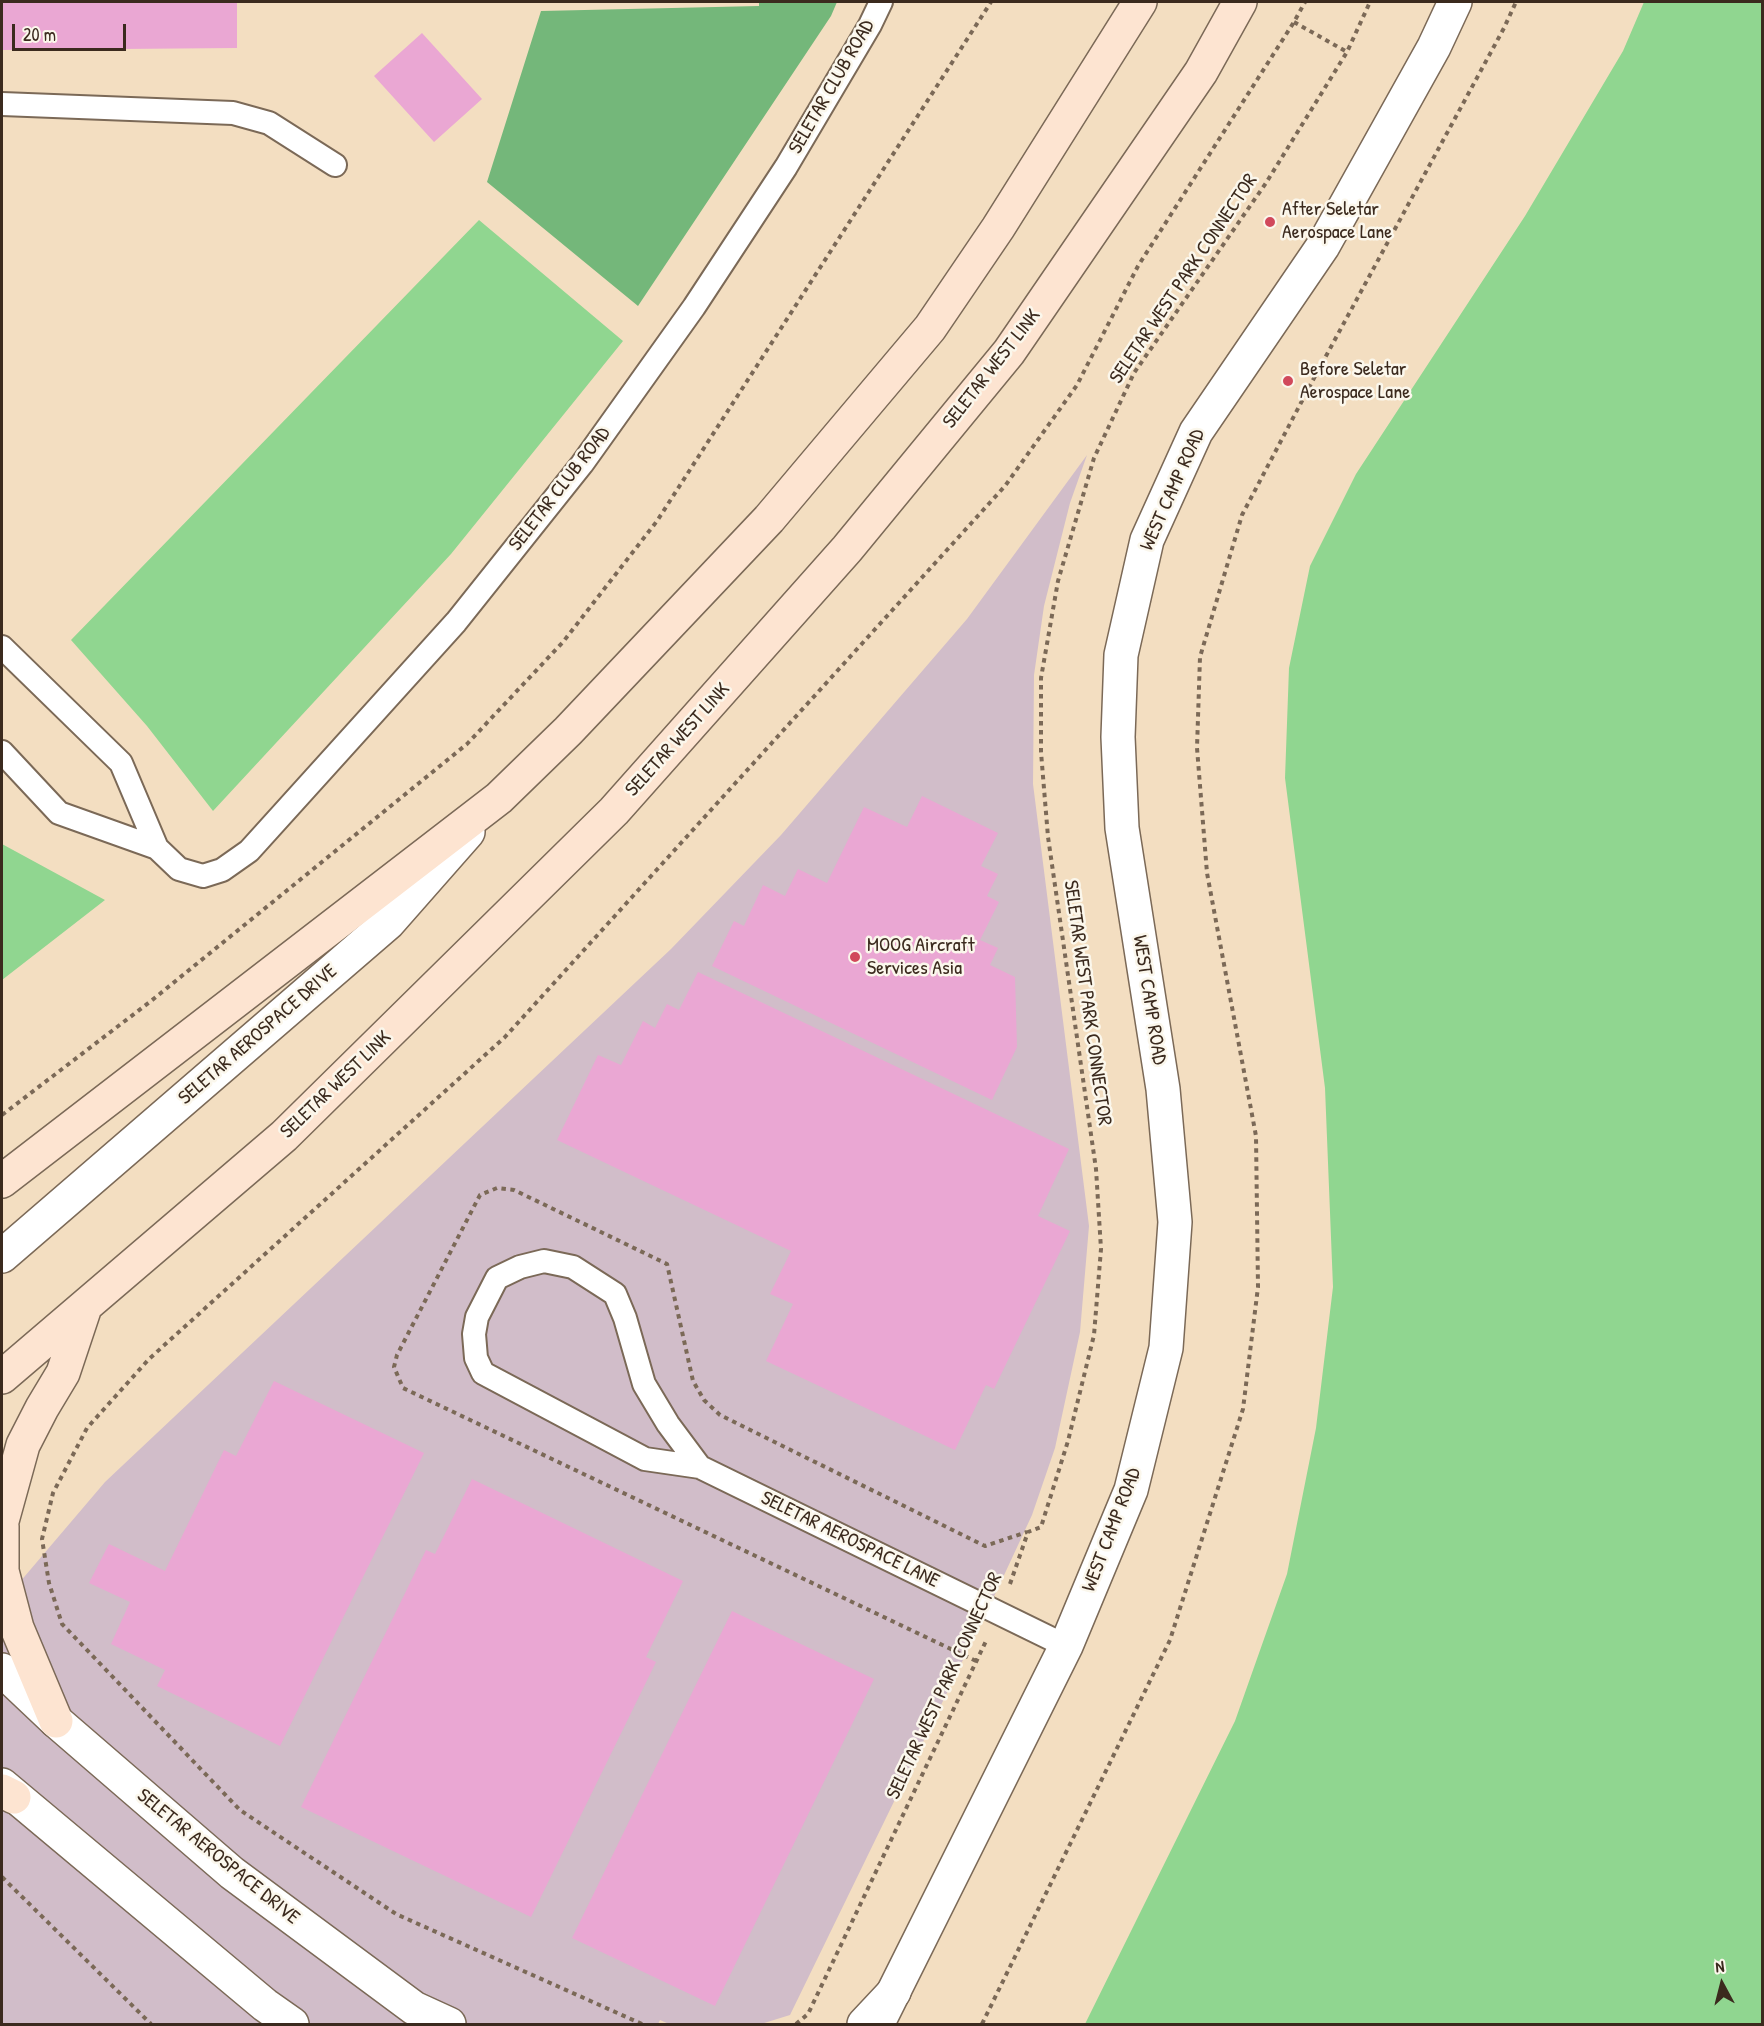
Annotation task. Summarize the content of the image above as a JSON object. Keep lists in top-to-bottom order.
{
  "streets": {
    "main road": ["SELETAR WEST LINK"],
    "street": ["WEST CAMP ROAD", "SELETAR AEROSPACE DRIVE"],
    "lane": ["SELETAR CLUB ROAD", "SELETAR AEROSPACE LANE"],
    "path": ["SELETAR WEST PARK CONNECTOR"]
  },
  "crossings": [
    ["SELETAR WEST PARK CONNECTOR", "SELETAR AEROSPACE LANE"],
    ["WEST CAMP ROAD", "SELETAR AEROSPACE LANE"]
  ],
  "places": ["After Seletar Aerospace Lane", "Before Seletar Aerospace Lane", "MOOG Aircraft Services Asia"],
  "scale_bar": "20 m",
  "north": "top"
}
